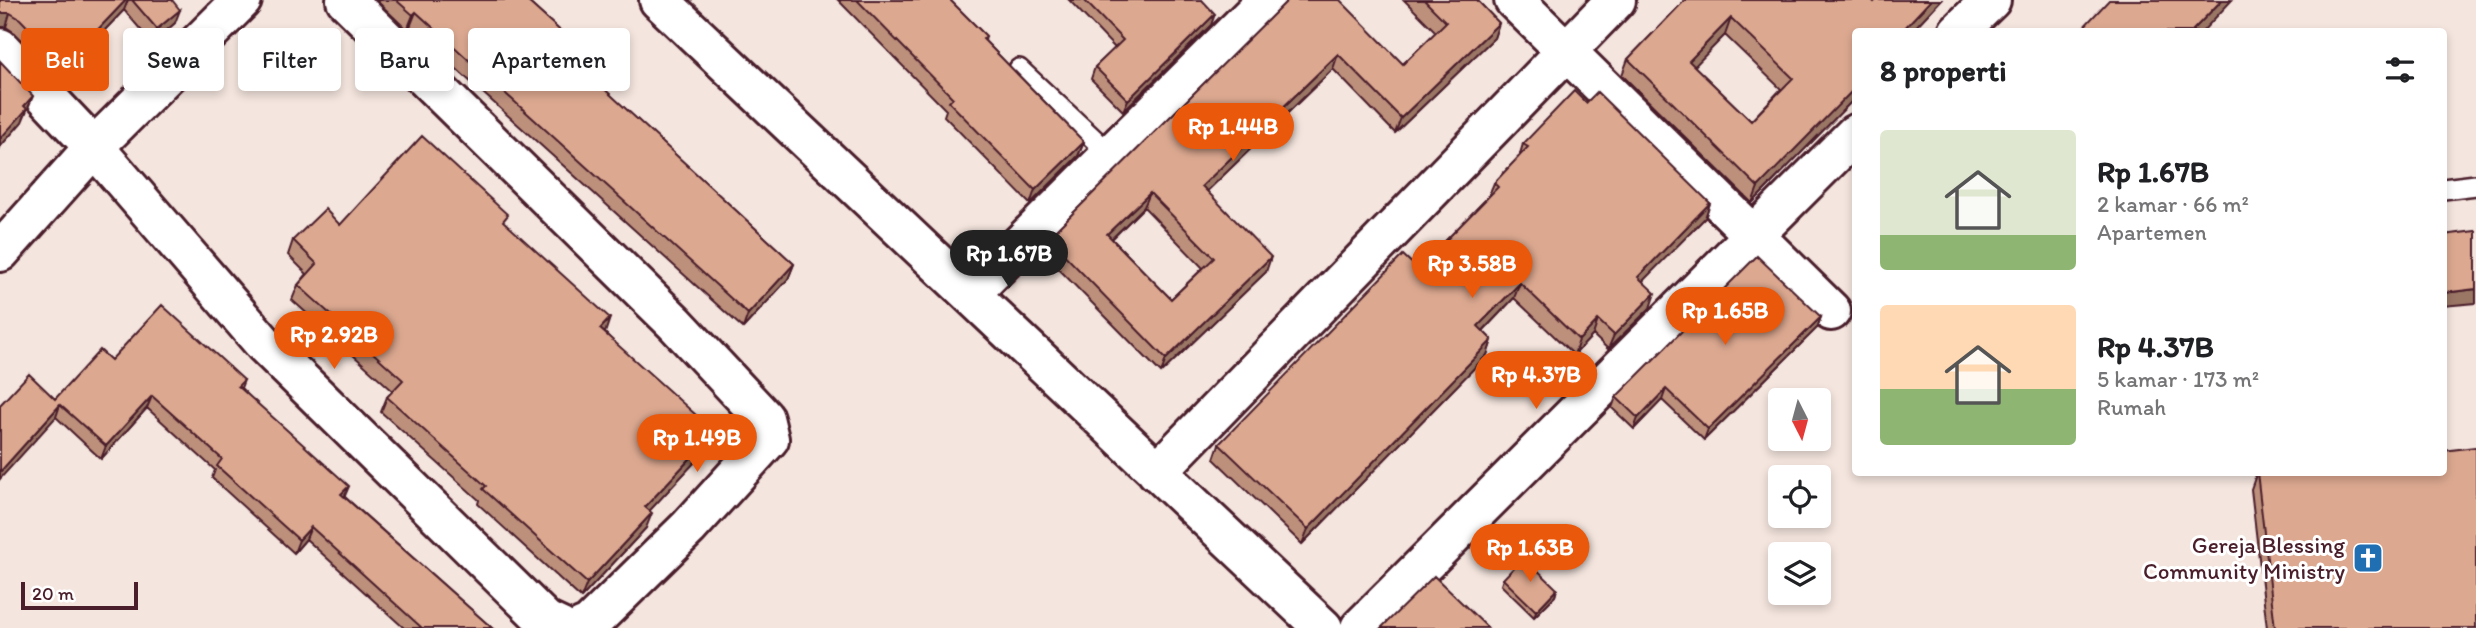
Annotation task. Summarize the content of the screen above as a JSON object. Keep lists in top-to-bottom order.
{
  "places": {
    "church": ["Gereja Blessing Community Ministry"]
  },
  "scale_bar": "20 m",
  "north": "bottom",
  "page": {
    "chip": [
      "Beli",
      "Sewa",
      "Filter",
      "Baru",
      "Apartemen"
    ],
    "heading": "8 properti",
    "price": [
      "Rp 1.44B",
      "Rp 1.67B",
      "Rp 3.58B",
      "Rp 1.65B",
      "Rp 2.92B",
      "Rp 4.37B",
      "Rp 1.49B",
      "Rp 1.63B"
    ],
    "list": [
      {
        "name": "Rp 1.67B",
        "note": "2 kamar · 66 m² · Apartemen"
      },
      {
        "name": "Rp 4.37B",
        "note": "5 kamar · 173 m² · Rumah"
      }
    ],
    "scale": "20 m"
  }
}
